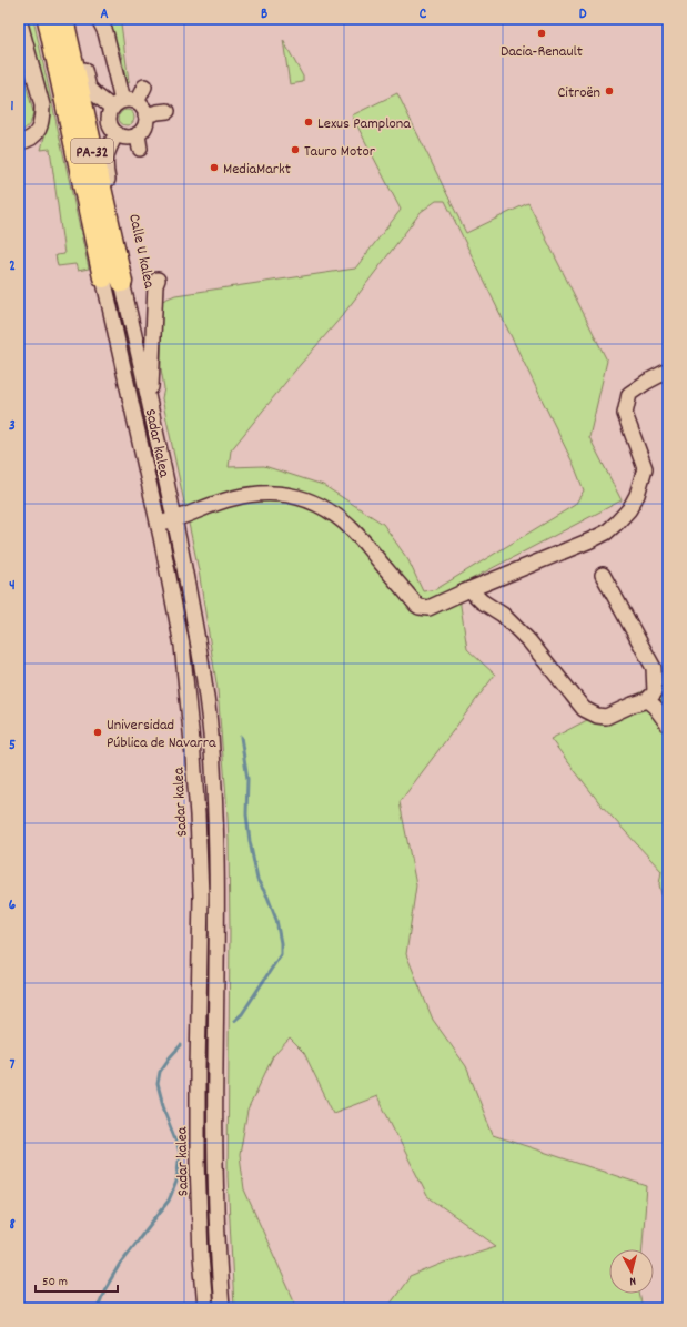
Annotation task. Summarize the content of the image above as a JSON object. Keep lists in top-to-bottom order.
{
  "streets": {
    "highway": ["PA-32"],
    "street": ["Calle U kalea", "Sadar kalea"]
  },
  "crossings": [
    ["PA-32", "Sadar kalea"],
    ["Calle U kalea", "Sadar kalea"]
  ],
  "places": [
    "Dacia-Renault",
    "Citroën",
    "Lexus Pamplona",
    "Tauro Motor",
    "MediaMarkt",
    "Universidad Pública de Navarra"
  ],
  "scale_bar": "50 m",
  "north": "bottom",
  "grid": {
    "columns": [
      "A",
      "B",
      "C",
      "D"
    ],
    "rows": [
      "1",
      "2",
      "3",
      "4",
      "5",
      "6",
      "7",
      "8"
    ]
  }
}
